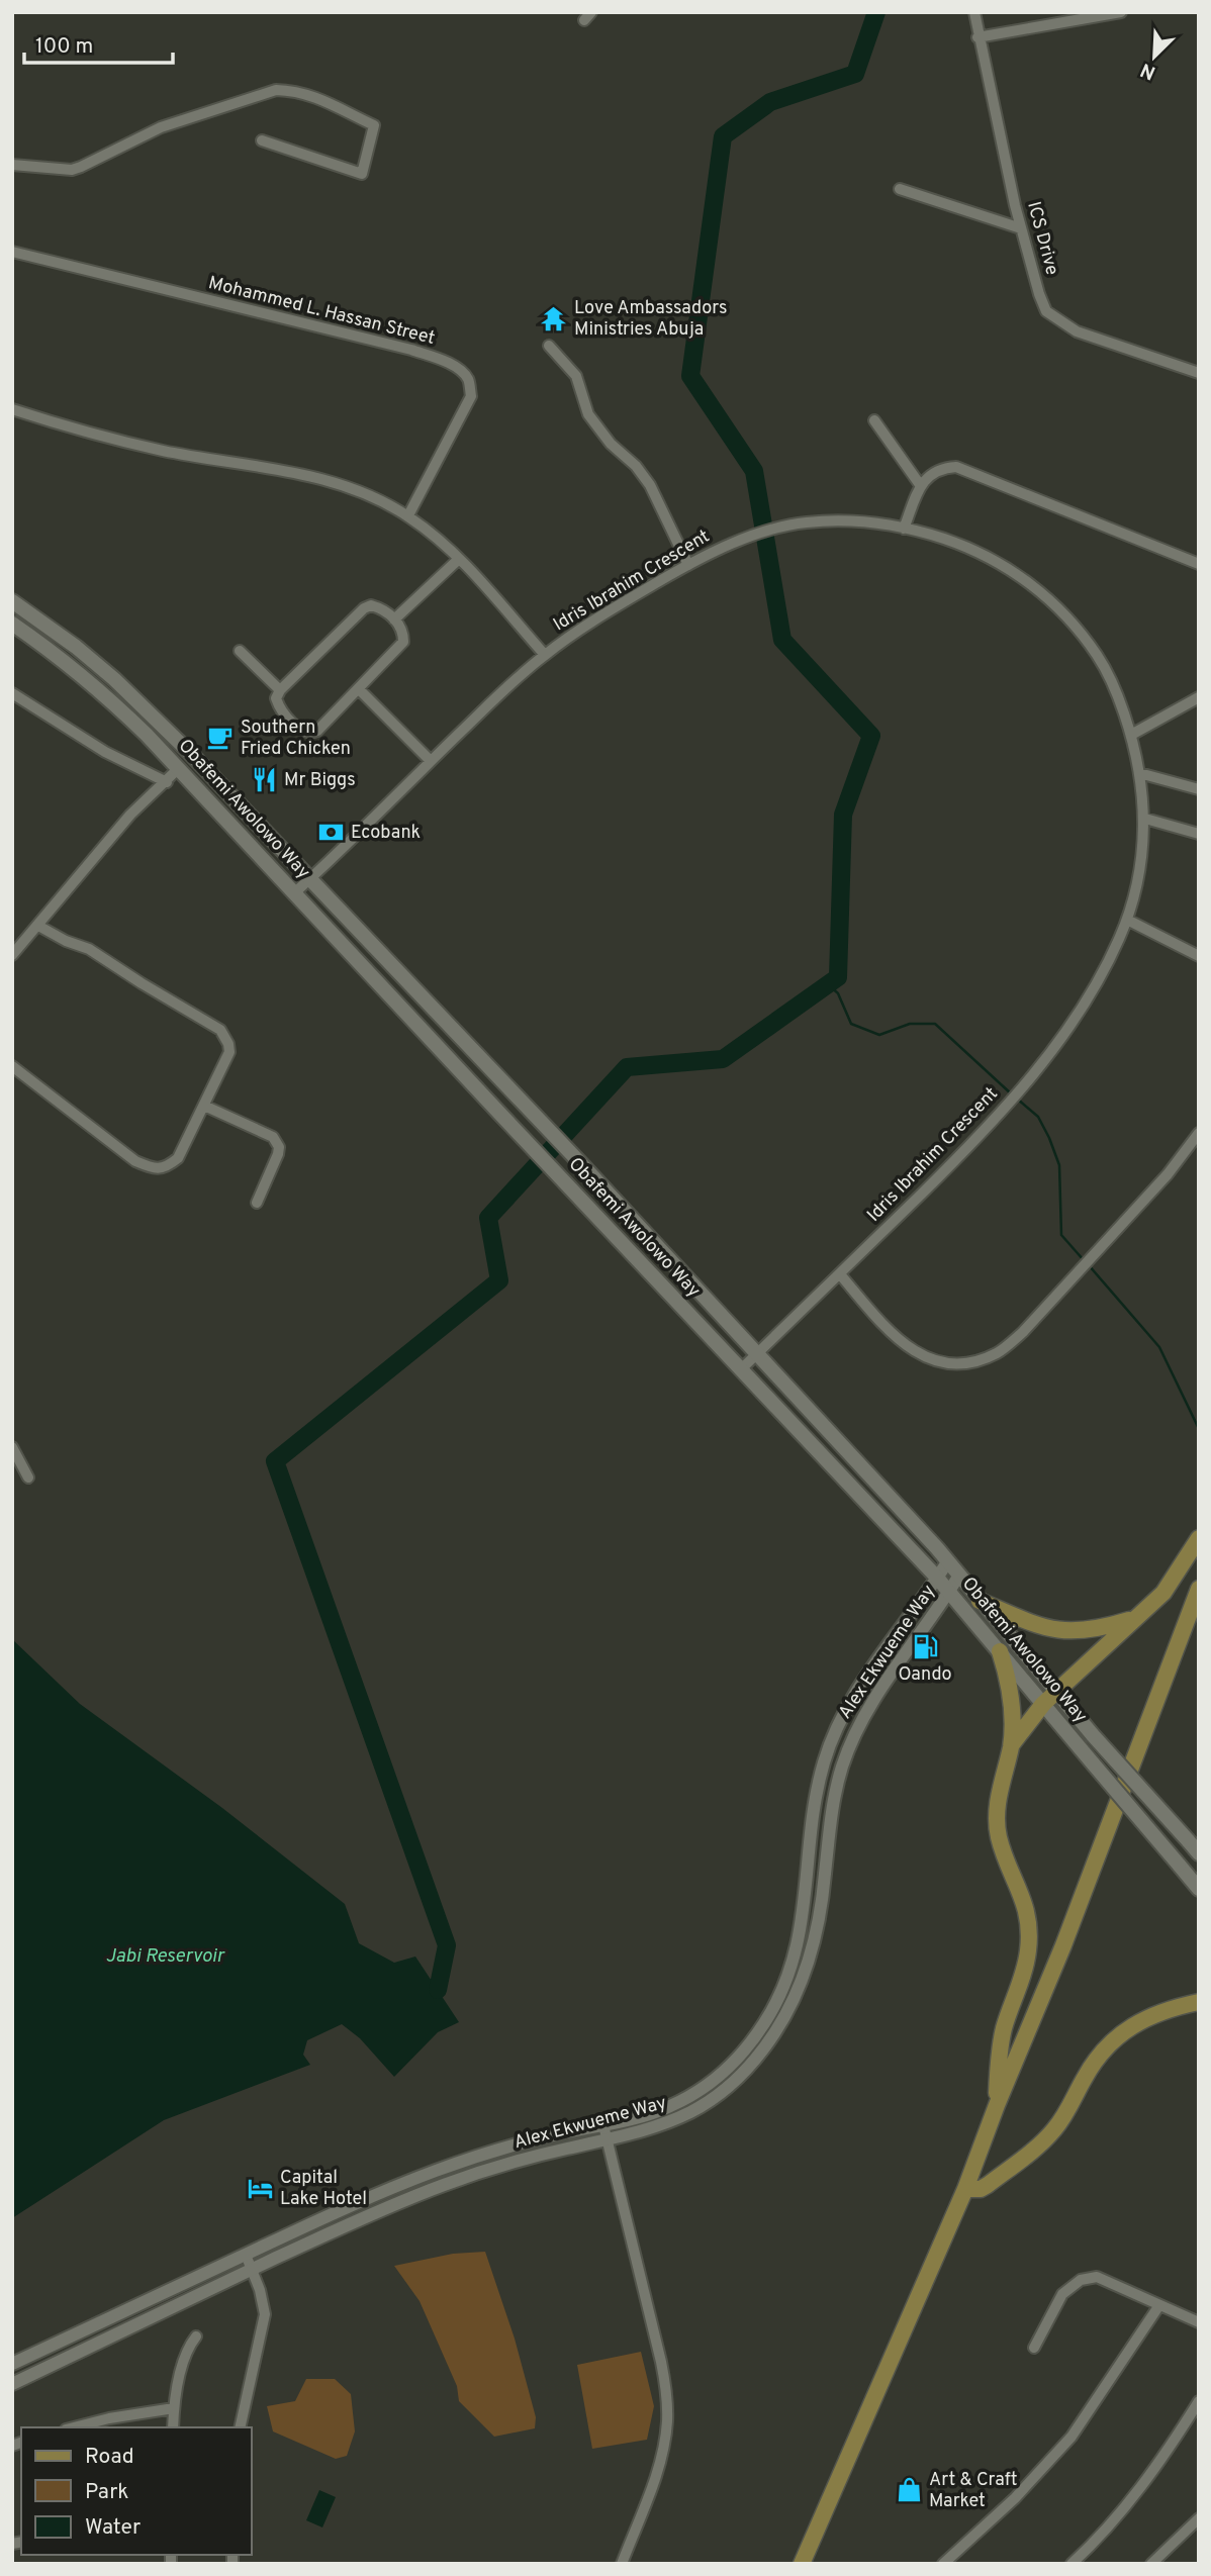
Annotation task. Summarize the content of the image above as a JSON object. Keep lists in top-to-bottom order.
{
  "streets": {
    "main road": ["Obafemi Awolowo Way"],
    "street": [
      "ICS Drive",
      "Mohammed L. Hassan Street",
      "Idris Ibrahim Crescent",
      "Alex Ekwueme Way"
    ]
  },
  "crossings": [
    ["Idris Ibrahim Crescent", "Obafemi Awolowo Way"],
    ["Obafemi Awolowo Way", "Alex Ekwueme Way"]
  ],
  "water": ["Jabi Reservoir"],
  "places": {
    "temple": ["Love Ambassadors Ministries Abuja"],
    "cafe": ["Southern Fried Chicken"],
    "restaurant": ["Mr Biggs"],
    "bank": ["Ecobank"],
    "fuel station": ["Oando"],
    "hotel": ["Capital Lake Hotel"],
    "shop": ["Art & Craft Market"]
  },
  "legend": ["Road", "Park", "Water"],
  "scale_bar": "100 m",
  "north": "bottom left"
}
